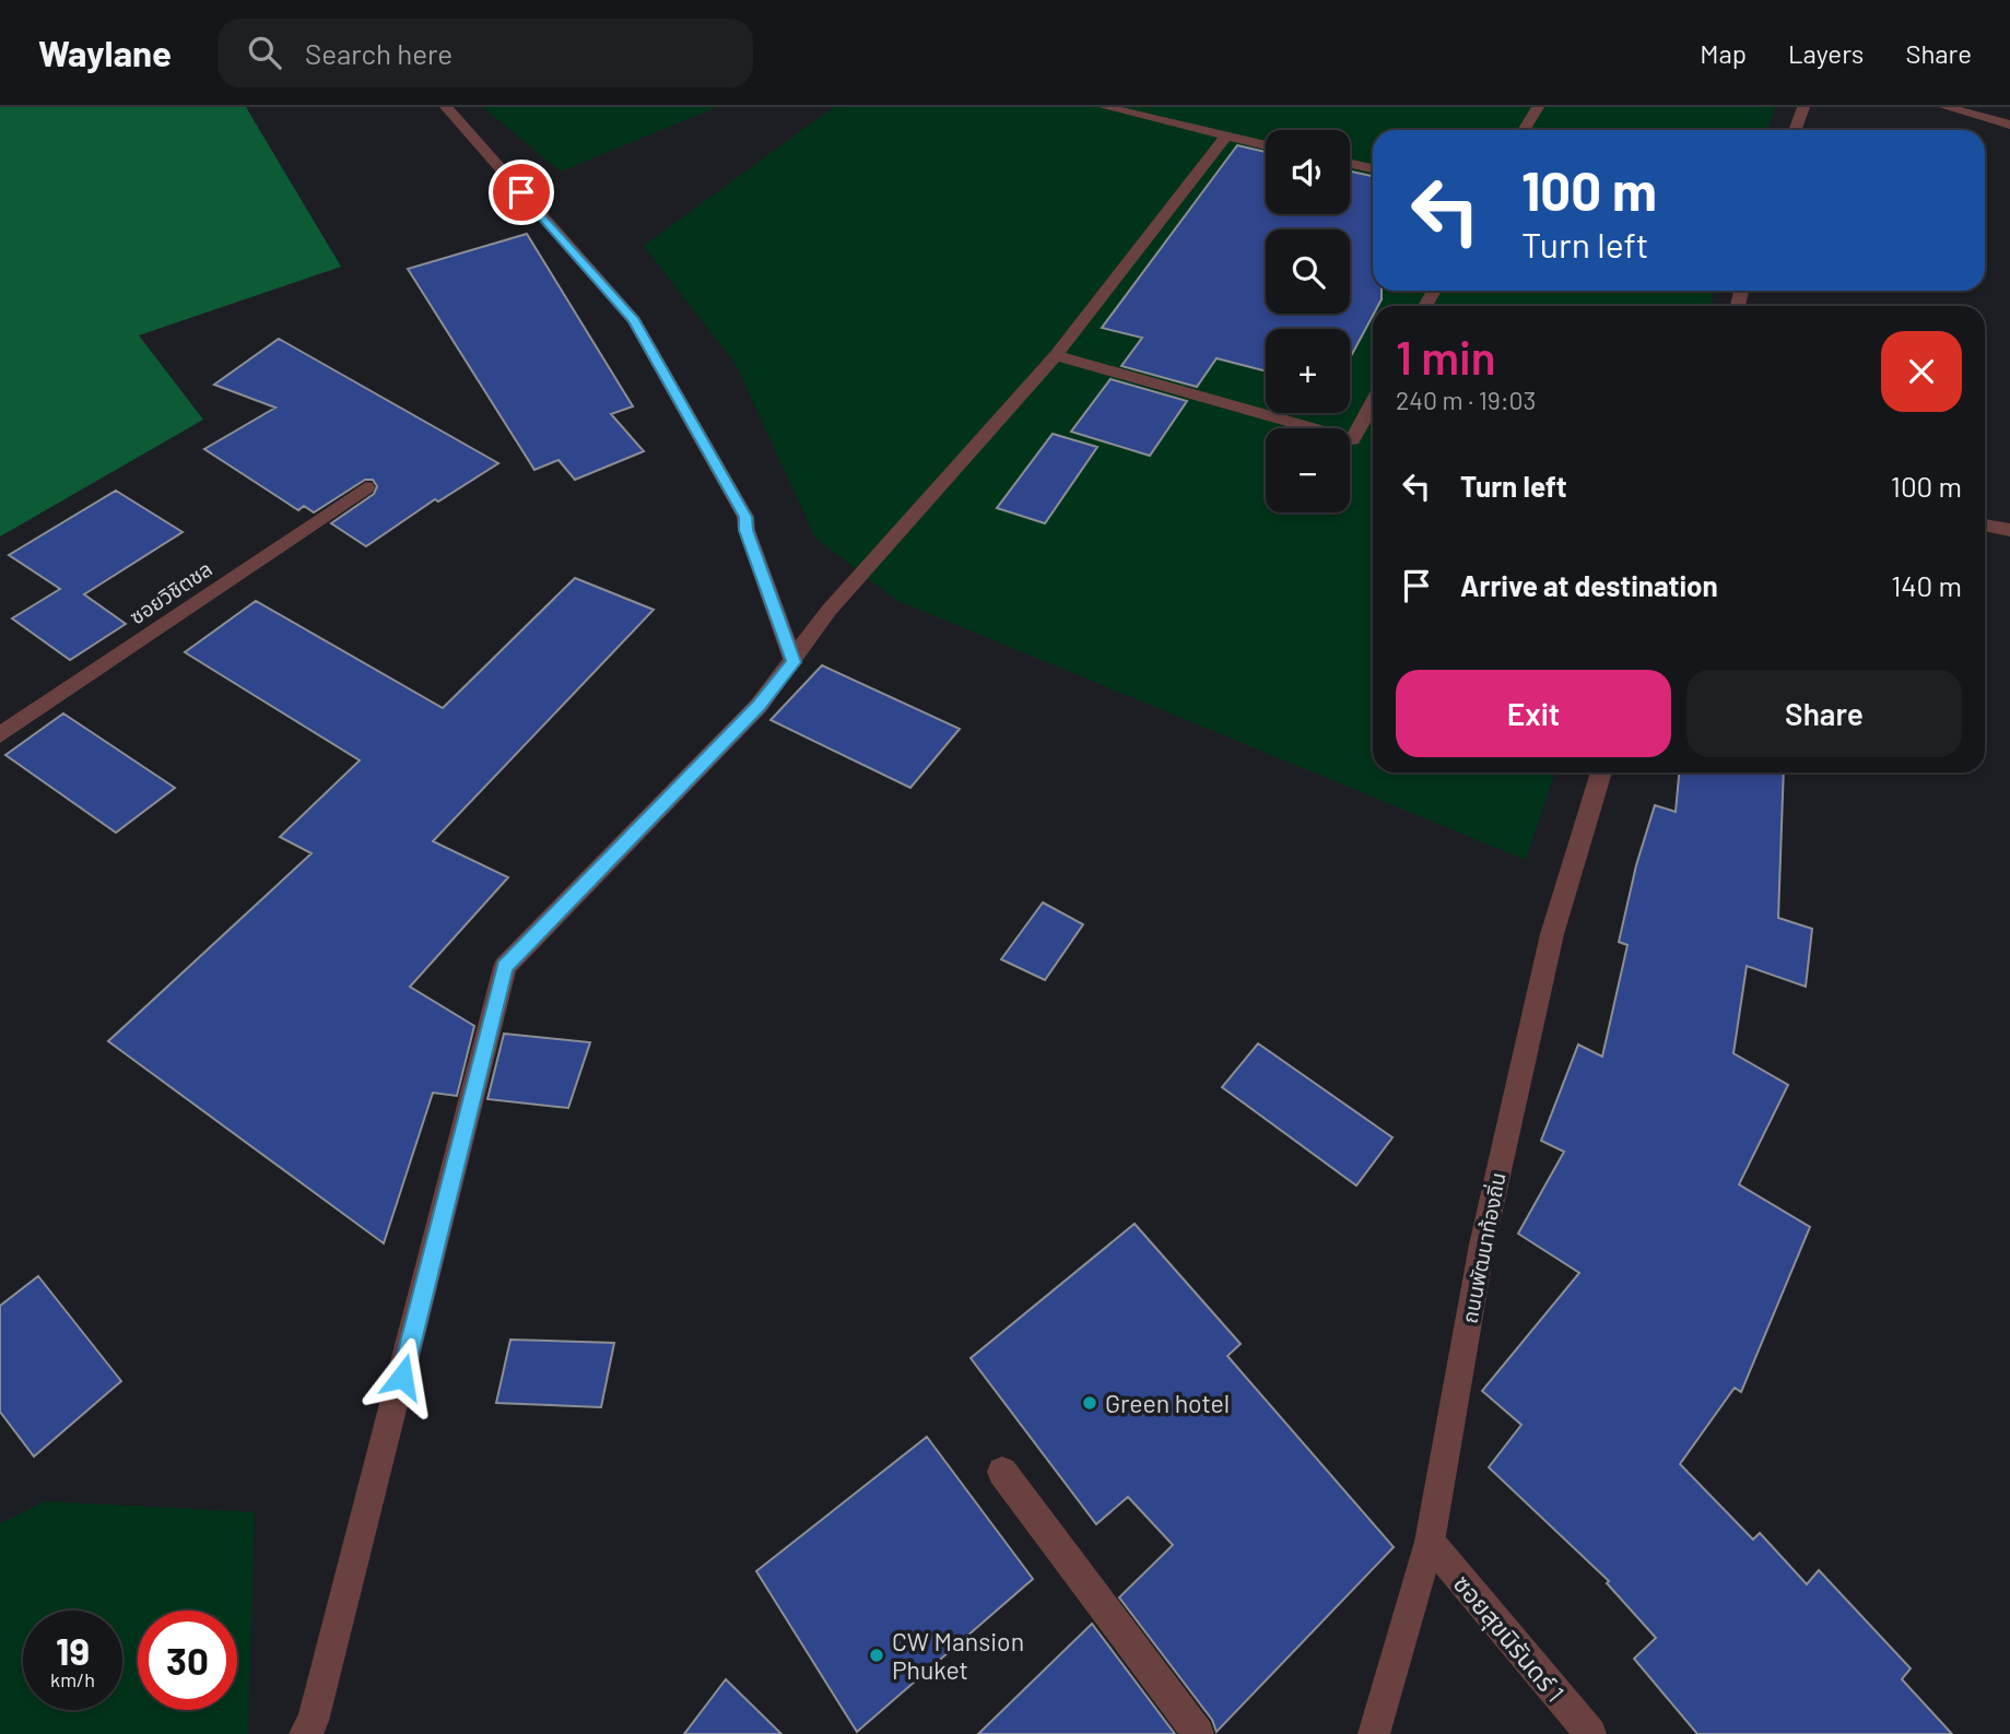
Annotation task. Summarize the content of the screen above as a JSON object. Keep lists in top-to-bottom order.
{
  "streets": {
    "street": ["ซอยวิชิตชล", "ถนนพัฒนาท้องถิ่น", "ซอยสุขนิรันดร์ 1"]
  },
  "crossings": [
    ["ถนนพัฒนาท้องถิ่น", "ซอยสุขนิรันดร์ 1"]
  ],
  "places": ["Green hotel", "CW Mansion Phuket"],
  "page": {
    "header": "Waylane",
    "search": "Search here",
    "nav": ["Map", "Layers", "Share"],
    "map_buttons": ["+", "−"],
    "turn": ["100 m", "Turn left"],
    "heading": ["1 min", "240 m · 19:03"],
    "list": [
      {
        "name": "Turn left",
        "value": "100 m"
      },
      {
        "name": "Arrive at destination",
        "value": "140 m"
      }
    ],
    "buttons": ["Exit", "Share"],
    "speed": "19 km/h",
    "limit": "30"
  }
}
